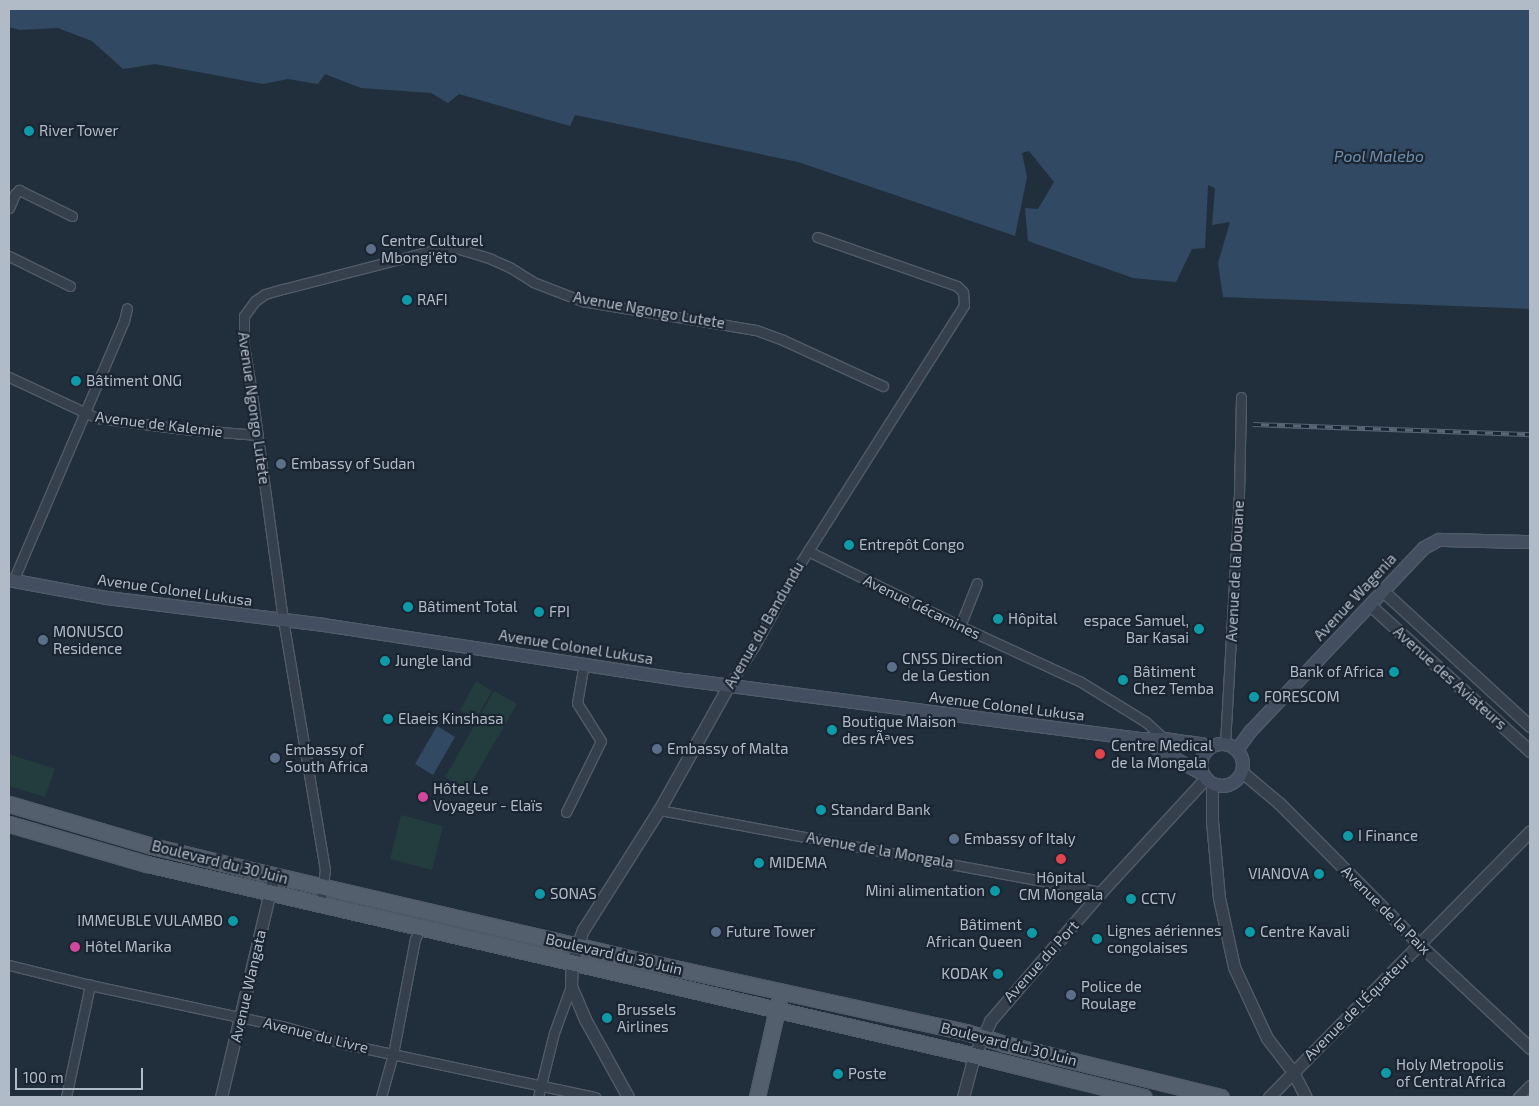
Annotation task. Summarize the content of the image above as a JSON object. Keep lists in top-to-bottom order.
{
  "streets": {
    "main road": ["Avenue Colonel Lukusa", "Avenue Wagenia", "Boulevard du 30 Juin"],
    "street": [
      "Avenue Ngongo Lutete",
      "Avenue de Kalemie",
      "Avenue de la Douane",
      "Avenue Gécamines",
      "Avenue du Bandundu",
      "Avenue des Aviateurs",
      "Avenue de la Mongala",
      "Avenue de la Paix",
      "Avenue du Port",
      "Avenue Wangata",
      "Avenue de l'Équateur",
      "Avenue du Livre"
    ]
  },
  "crossings": [
    ["Avenue Ngongo Lutete", "Avenue de Kalemie"],
    ["Avenue Ngongo Lutete", "Avenue Colonel Lukusa"],
    ["Avenue Ngongo Lutete", "Boulevard du 30 Juin"],
    ["Avenue de la Douane", "Avenue Colonel Lukusa"],
    ["Avenue de la Douane", "Avenue Wagenia"],
    ["Avenue de la Douane", "Avenue de la Paix"],
    ["Avenue de la Douane", "Avenue du Port"],
    ["Avenue Colonel Lukusa", "Avenue Wagenia"],
    ["Avenue Colonel Lukusa", "Avenue Gécamines"],
    ["Avenue Colonel Lukusa", "Avenue du Bandundu"],
    ["Avenue Colonel Lukusa", "Avenue de la Paix"],
    ["Avenue Colonel Lukusa", "Avenue du Port"],
    ["Avenue Wagenia", "Avenue des Aviateurs"],
    ["Avenue Wagenia", "Avenue de la Paix"],
    ["Avenue Wagenia", "Avenue du Port"],
    ["Avenue Gécamines", "Avenue du Bandundu"],
    ["Avenue du Bandundu", "Avenue de la Mongala"],
    ["Avenue du Bandundu", "Boulevard du 30 Juin"],
    ["Avenue de la Mongala", "Avenue du Port"],
    ["Boulevard du 30 Juin", "Avenue du Port"],
    ["Boulevard du 30 Juin", "Avenue Wangata"],
    ["Avenue de la Paix", "Avenue du Port"],
    ["Avenue de la Paix", "Avenue de l'Équateur"],
    ["Avenue Wangata", "Avenue du Livre"]
  ],
  "water": ["Pool Malebo"],
  "places": [
    "River Tower",
    "Centre Culturel Mbongi'êto",
    "RAFI",
    "Bâtiment ONG",
    "Embassy of Sudan",
    "Entrepôt Congo",
    "Bâtiment Total",
    "FPI",
    "Hôpital",
    "espace Samuel, Bar Kasai",
    "MONUSCO Residence",
    "Jungle land",
    "CNSS Direction de la Gestion",
    "Bank of Africa",
    "Bâtiment Chez Temba",
    "FORESCOM",
    "Elaeis Kinshasa",
    "Boutique Maison des rÃªves",
    "Embassy of Malta",
    "Centre Medical de la Mongala",
    "Embassy of South Africa",
    "Hôtel Le Voyageur - Elaïs",
    "Standard Bank",
    "I Finance",
    "Embassy of Italy",
    "Hôpital CM Mongala",
    "MIDEMA",
    "VIANOVA",
    "Mini alimentation",
    "SONAS",
    "CCTV",
    "IMMEUBLE VULAMBO",
    "Future Tower",
    "Centre Kavali",
    "Bâtiment African Queen",
    "Lignes aériennes congolaises",
    "Hôtel Marika",
    "KODAK",
    "Police de Roulage",
    "Brussels Airlines",
    "Holy Metropolis of Central Africa",
    "Poste"
  ],
  "scale_bar": "100 m"
}
